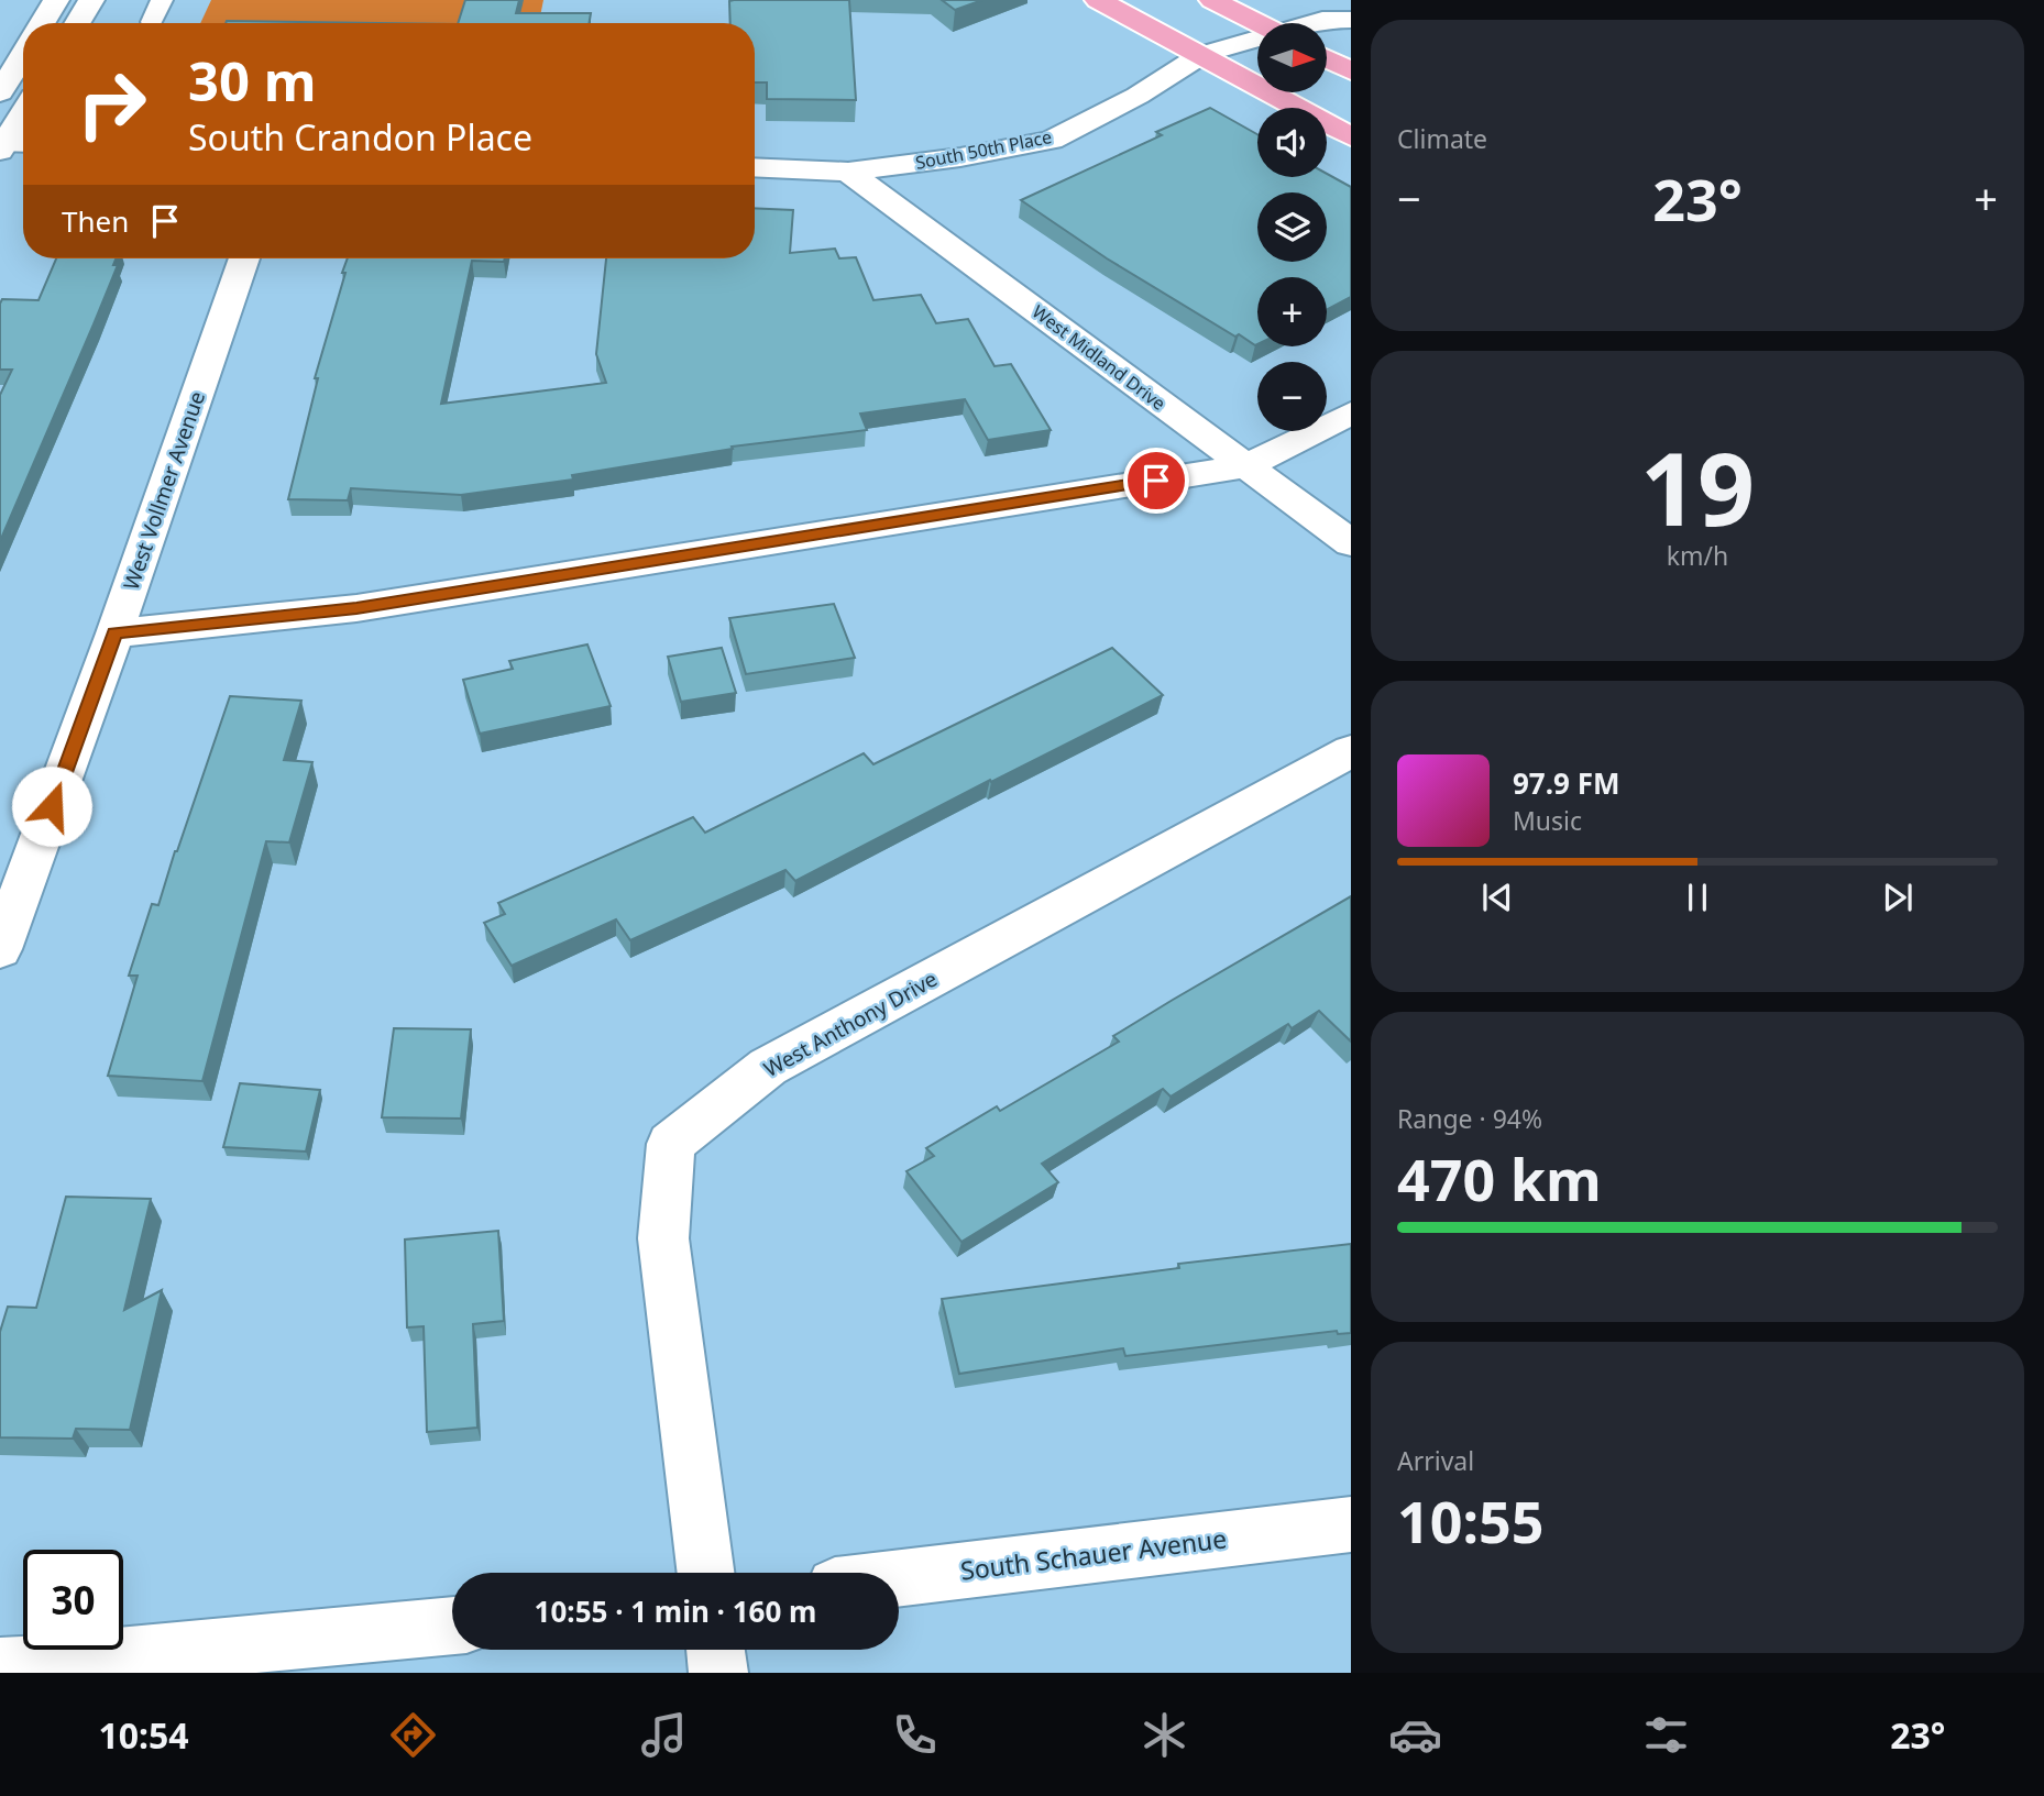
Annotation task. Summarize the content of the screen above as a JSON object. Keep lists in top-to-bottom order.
{
  "streets": {
    "street": [
      "South 50th Place",
      "West Midland Drive",
      "West Vollmer Avenue",
      "West Anthony Drive",
      "South Schauer Avenue"
    ]
  },
  "crossings": [
    ["South 50th Place", "West Midland Drive"]
  ],
  "north": "right",
  "page": {
    "tile": [
      "Climate",
      ["19", "km/h"],
      ["Range · 94%", "470 km"],
      ["Arrival", "10:55"]
    ],
    "map_buttons": ["+", "−"],
    "turn": ["30 m", "South Crandon Place"],
    "heat": ["−", "23°", "+"],
    "then": "Then",
    "song": ["97.9 FM", "Music"],
    "limit": "30",
    "trip": "10:55 · 1 min · 160 m",
    "tabs": ["10:54", "23°"]
  }
}
